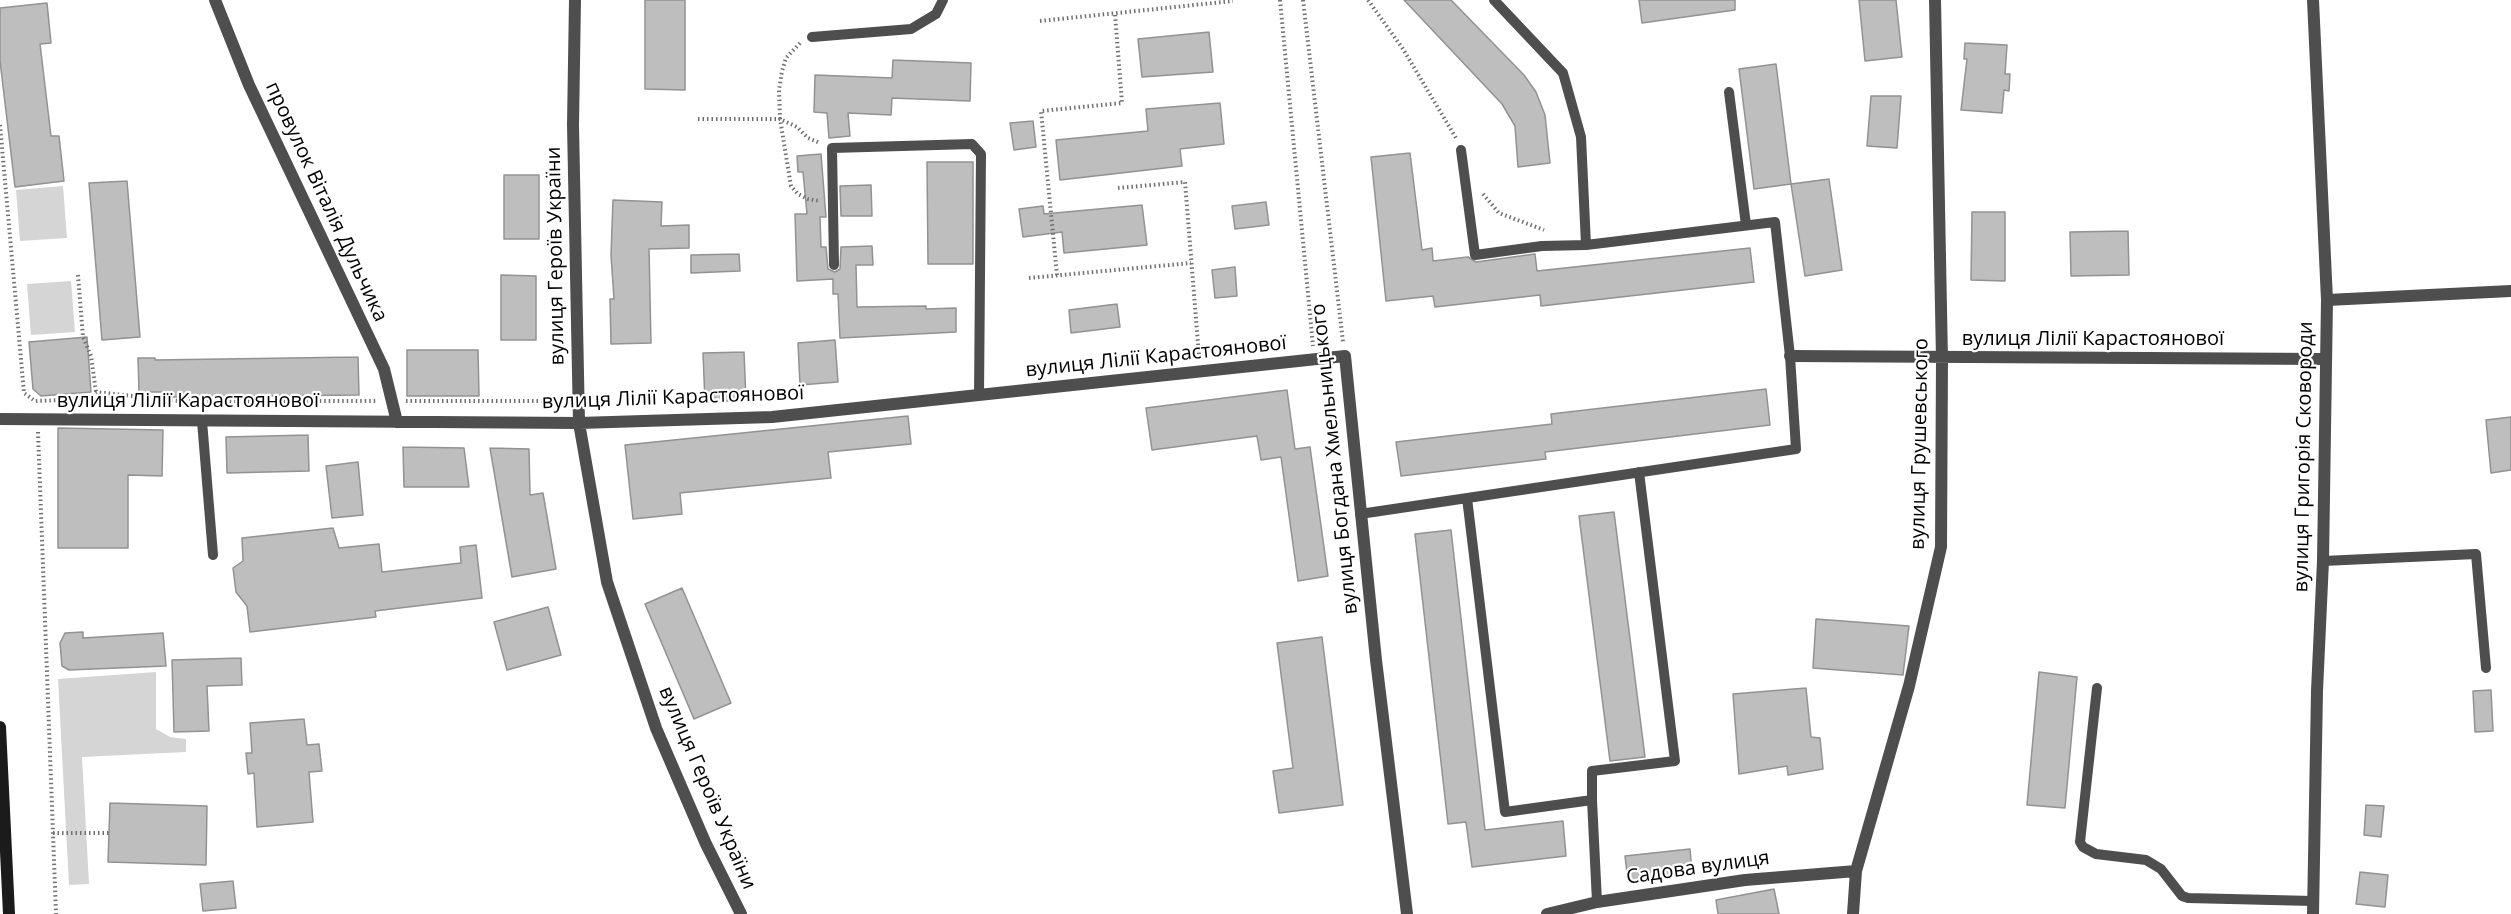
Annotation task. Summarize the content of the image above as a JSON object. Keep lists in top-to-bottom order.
{
  "streets": {
    "street": [
      "провулок Віталія Дульчика",
      "вулиця Героїв України",
      "вулиця Лілії Карастоянової",
      "вулиця Грушевського",
      "вулиця Григорія Сковороди",
      "вулиця Богдана Хмельницького",
      "Садова вулиця"
    ]
  },
  "crossings": [
    ["провулок Віталія Дульчика", "вулиця Лілії Карастоянової"],
    ["вулиця Героїв України", "вулиця Лілії Карастоянової"],
    ["вулиця Лілії Карастоянової", "вулиця Грушевського"],
    ["вулиця Лілії Карастоянової", "вулиця Григорія Сковороди"],
    ["вулиця Лілії Карастоянової", "вулиця Богдана Хмельницького"],
    ["вулиця Грушевського", "Садова вулиця"]
  ]
}
